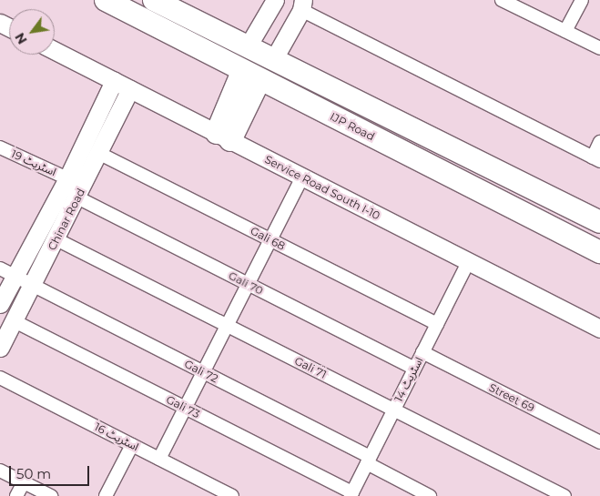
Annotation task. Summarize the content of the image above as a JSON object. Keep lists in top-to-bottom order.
{
  "streets": {
    "highway": ["IJP Road"],
    "main road": ["Service Road South I-10", "Chinar Road"],
    "street": [
      "اسٹریٹ 19",
      "Gali 68",
      "Gali 70",
      "Gali 71",
      "Gali 72",
      "اسٹریٹ 14",
      "Street 69",
      "Gali 73",
      "اسٹریٹ 16"
    ]
  },
  "crossings": [
    ["اسٹریٹ 19", "Chinar Road"],
    ["Service Road South I-10", "Chinar Road"],
    ["Service Road South I-10", "اسٹریٹ 14"],
    ["Chinar Road", "Gali 68"],
    ["Chinar Road", "Gali 70"],
    ["Chinar Road", "Gali 71"],
    ["Chinar Road", "Gali 72"],
    ["Chinar Road", "Gali 73"],
    ["Gali 68", "اسٹریٹ 14"],
    ["Gali 70", "اسٹریٹ 14"],
    ["Gali 71", "اسٹریٹ 14"],
    ["Gali 72", "اسٹریٹ 14"],
    ["اسٹریٹ 14", "Street 69"],
    ["اسٹریٹ 14", "Gali 73"]
  ],
  "scale_bar": "50 m",
  "north": "bottom left"
}
